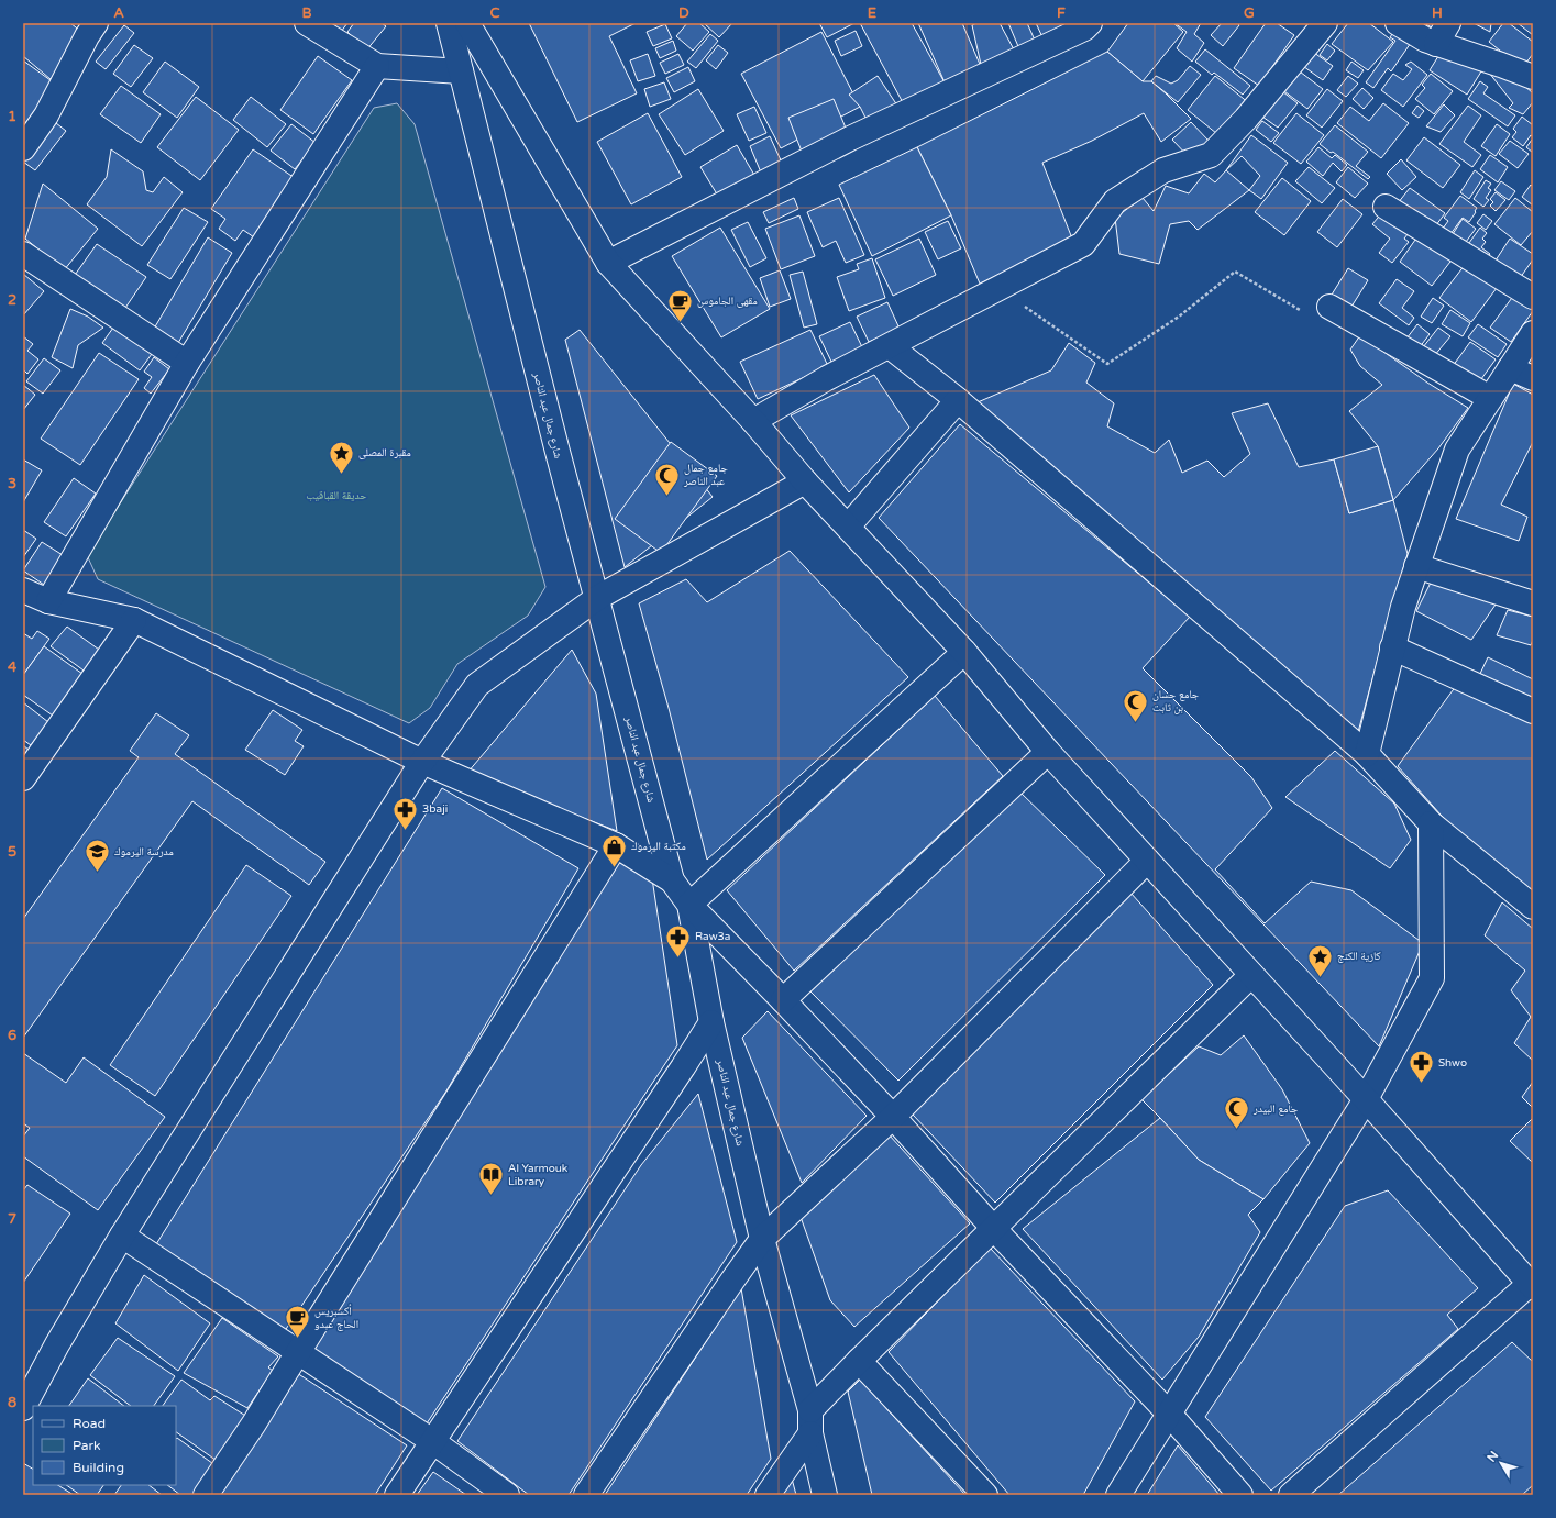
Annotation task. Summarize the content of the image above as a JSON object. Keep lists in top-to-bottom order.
{
  "streets": {
    "street": ["شارع جمال عبد الناصر"]
  },
  "parks": ["حديقة القباقيب"],
  "places": {
    "cafe": ["مقهى الجاموس", "أكسبريس الحاج عبدو"],
    "place": ["مقبرة المصلى", "كازية الكنج"],
    "mosque": ["جامع جمال عبد الناصر", "جامع حسان بن ثابت", "جامع البيدر"],
    "pharmacy": ["3baji", "Raw3a", "Shwo"],
    "shop": ["مكتبة اليرموك"],
    "school or university": ["مدرسة اليرموك"],
    "library": ["Al Yarmouk Library"]
  },
  "legend": ["Road", "Park", "Building"],
  "north": "top left",
  "grid": {
    "columns": [
      "A",
      "B",
      "C",
      "D",
      "E",
      "F",
      "G",
      "H"
    ],
    "rows": [
      "1",
      "2",
      "3",
      "4",
      "5",
      "6",
      "7",
      "8"
    ]
  }
}
